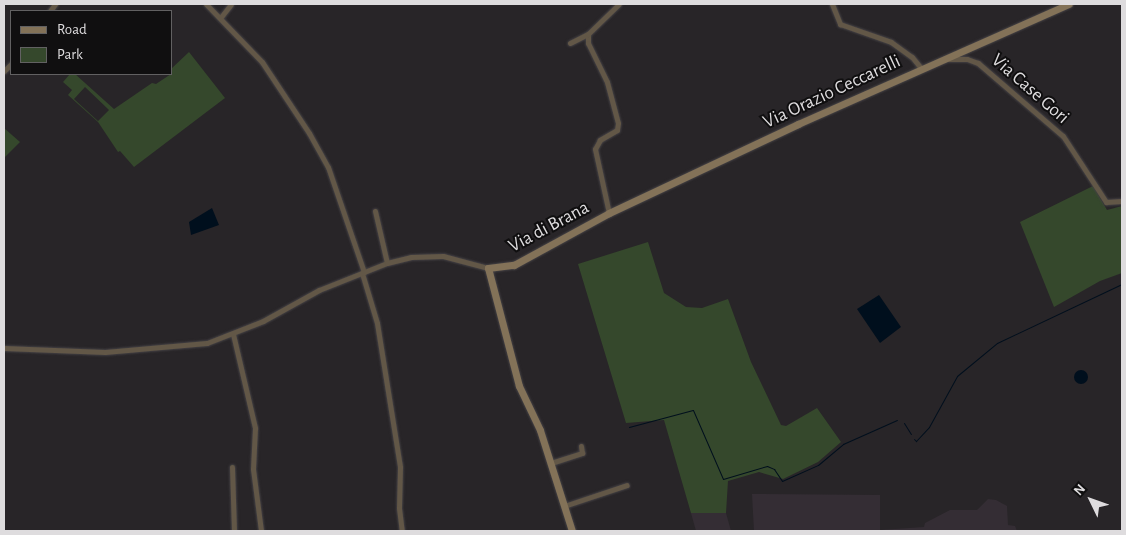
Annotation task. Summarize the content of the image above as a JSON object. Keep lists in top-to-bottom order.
{
  "streets": {
    "street": ["Via Case Gori", "Via Orazio Ceccarelli", "Via di Brana"]
  },
  "crossings": [
    ["Via Case Gori", "Via Orazio Ceccarelli"],
    ["Via Orazio Ceccarelli", "Via di Brana"]
  ],
  "legend": ["Road", "Park"],
  "north": "top left"
}
